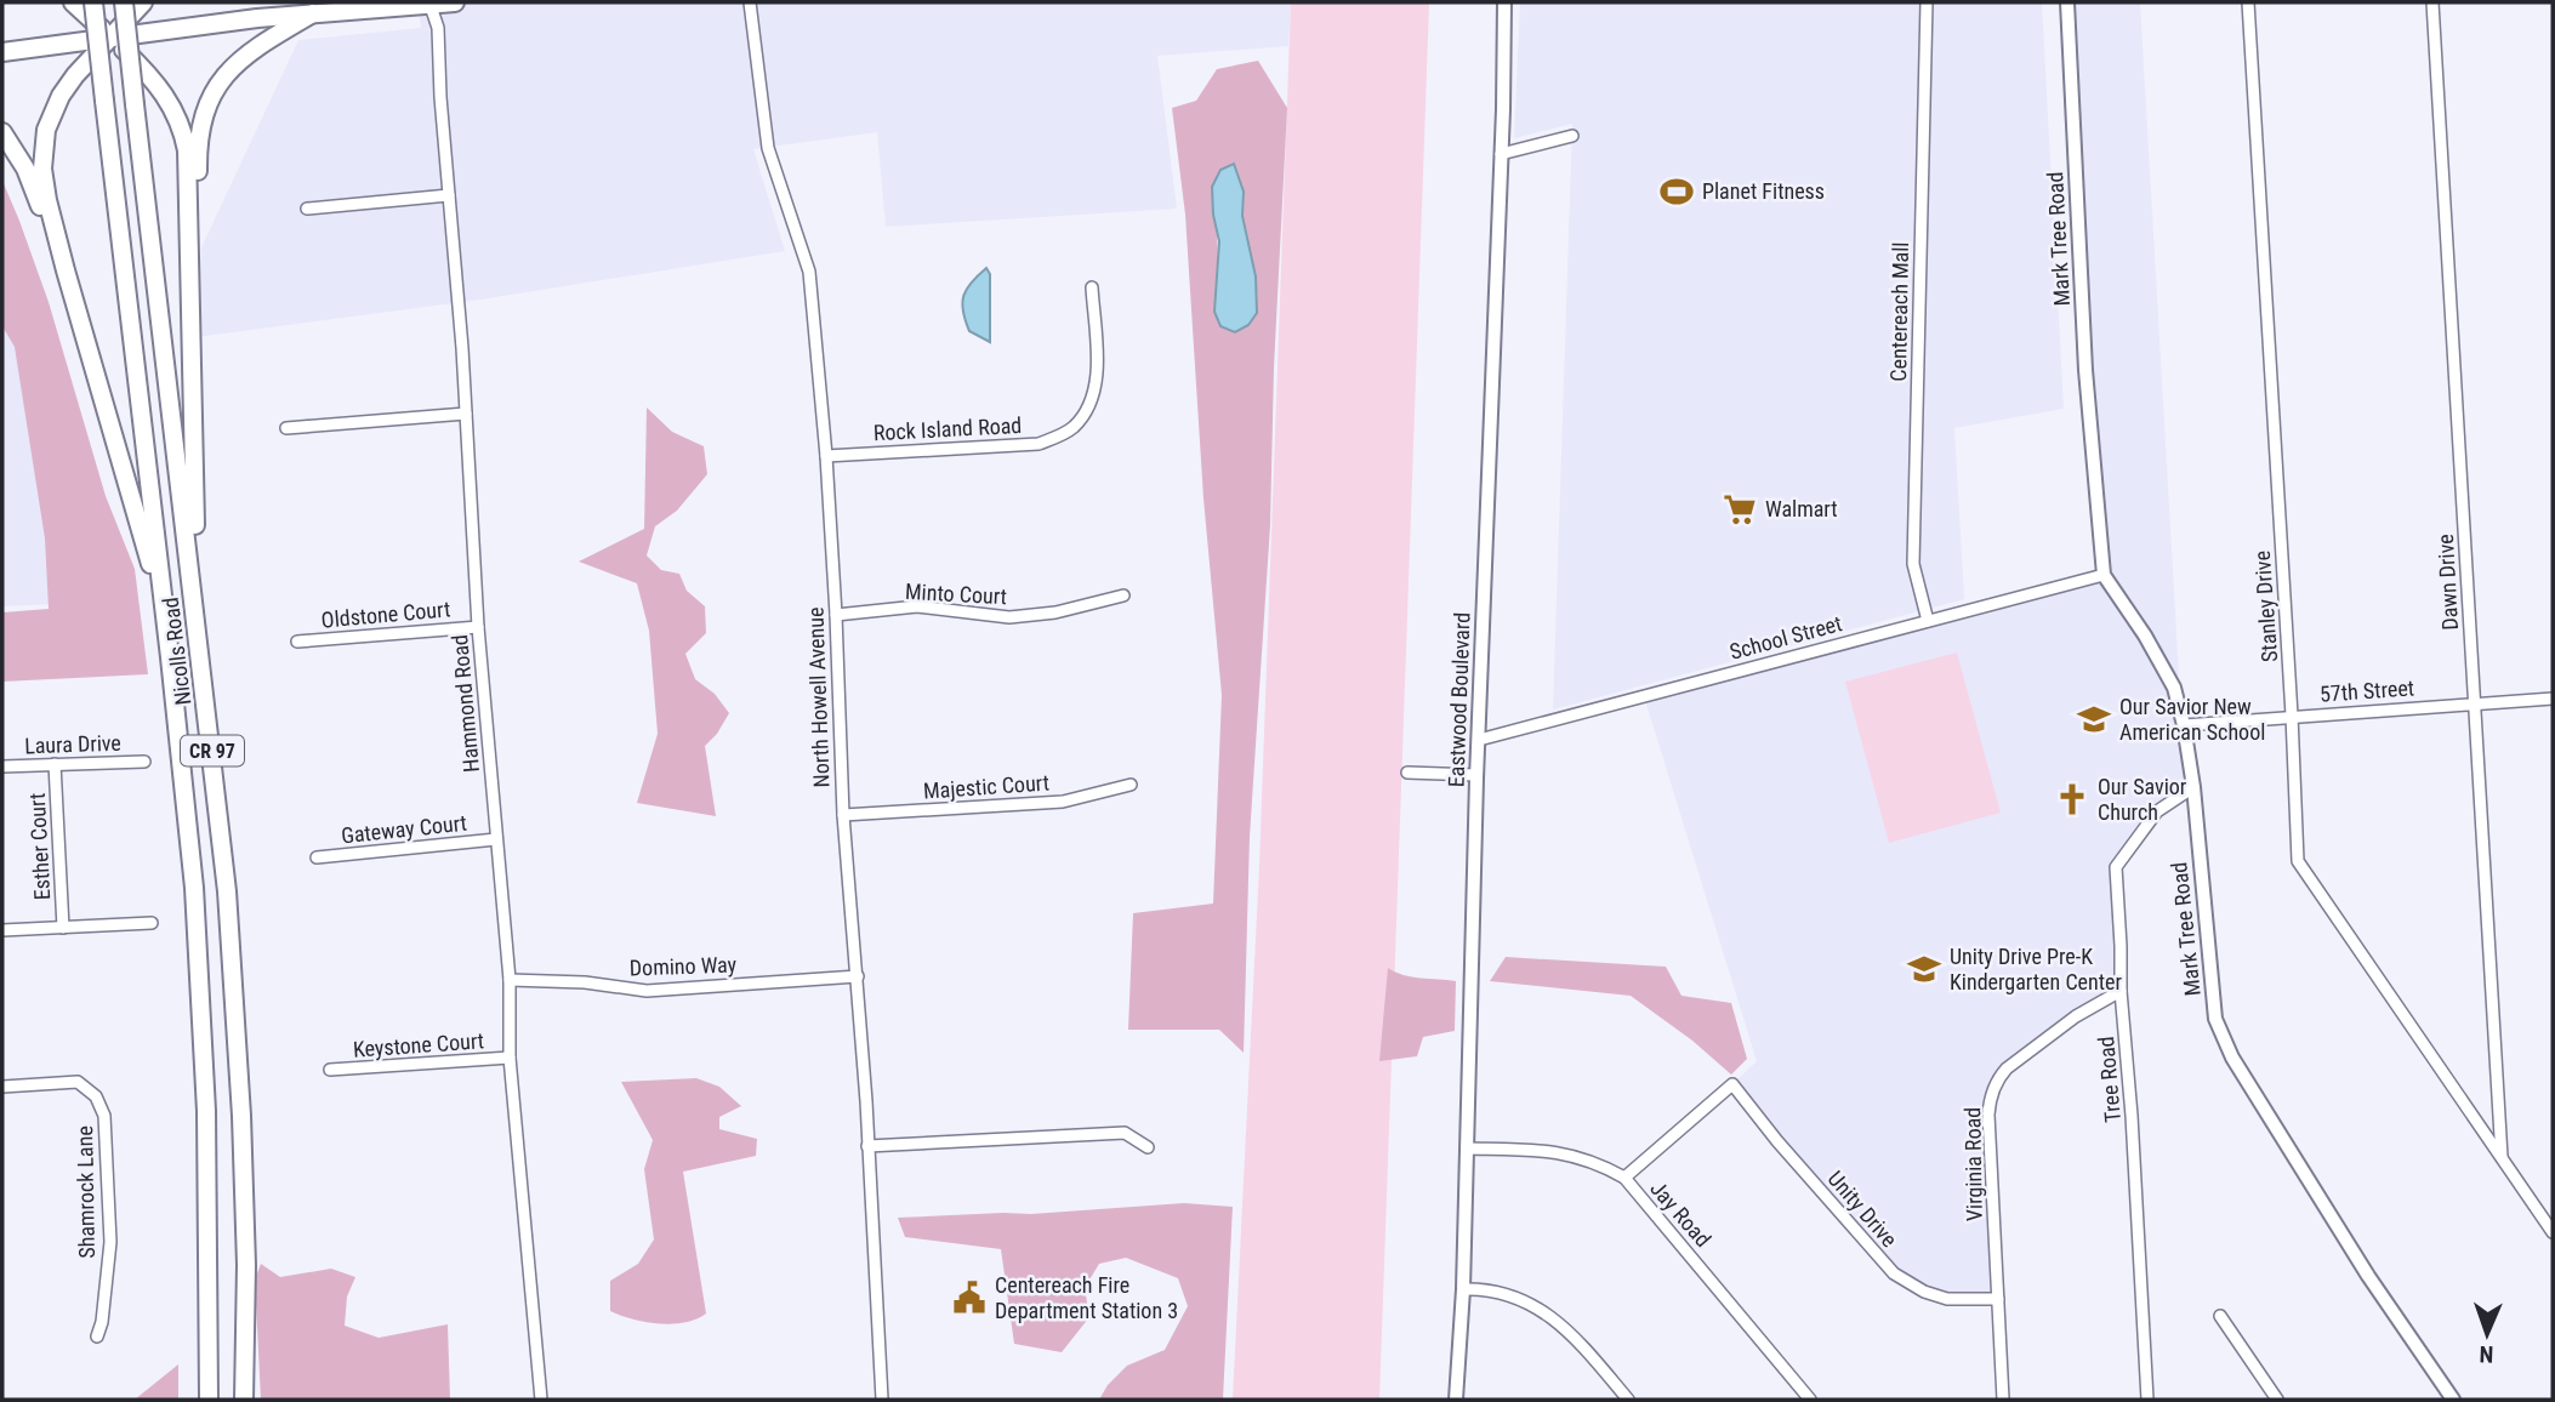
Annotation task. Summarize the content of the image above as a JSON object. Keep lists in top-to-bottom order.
{
  "streets": {
    "main road": ["Nicolls Road", "CR 97"],
    "street": [
      "Mark Tree Road",
      "Centereach Mall",
      "Rock Island Road",
      "Dawn Drive",
      "Minto Court",
      "Stanley Drive",
      "Oldstone Court",
      "School Street",
      "57th Street",
      "North Howell Avenue",
      "Eastwood Boulevard",
      "Hammond Road",
      "Laura Drive",
      "Majestic Court",
      "Gateway Court",
      "Esther Court",
      "Domino Way",
      "Keystone Court",
      "Tree Road",
      "Virginia Road",
      "Shamrock Lane",
      "Unity Drive",
      "Jay Road"
    ]
  },
  "crossings": [
    ["Mark Tree Road", "School Street"],
    ["Mark Tree Road", "57th Street"],
    ["Mark Tree Road", "Tree Road"],
    ["Centereach Mall", "School Street"],
    ["Rock Island Road", "North Howell Avenue"],
    ["Dawn Drive", "Stanley Drive"],
    ["Dawn Drive", "57th Street"],
    ["Minto Court", "North Howell Avenue"],
    ["Stanley Drive", "57th Street"],
    ["Oldstone Court", "Hammond Road"],
    ["School Street", "Eastwood Boulevard"],
    ["North Howell Avenue", "Majestic Court"],
    ["North Howell Avenue", "Domino Way"],
    ["Eastwood Boulevard", "Jay Road"],
    ["Hammond Road", "Gateway Court"],
    ["Hammond Road", "Domino Way"],
    ["Hammond Road", "Keystone Court"],
    ["Laura Drive", "Esther Court"],
    ["Tree Road", "Virginia Road"],
    ["Virginia Road", "Unity Drive"],
    ["Unity Drive", "Jay Road"]
  ],
  "places": {
    "sports": ["Planet Fitness"],
    "supermarket": ["Walmart"],
    "school or university": ["Our Savior New American School", "Unity Drive Pre-K Kindergarten Center"],
    "church": ["Our Savior Church"],
    "public building": ["Centereach Fire Department Station 3"]
  },
  "north": "bottom"
}
